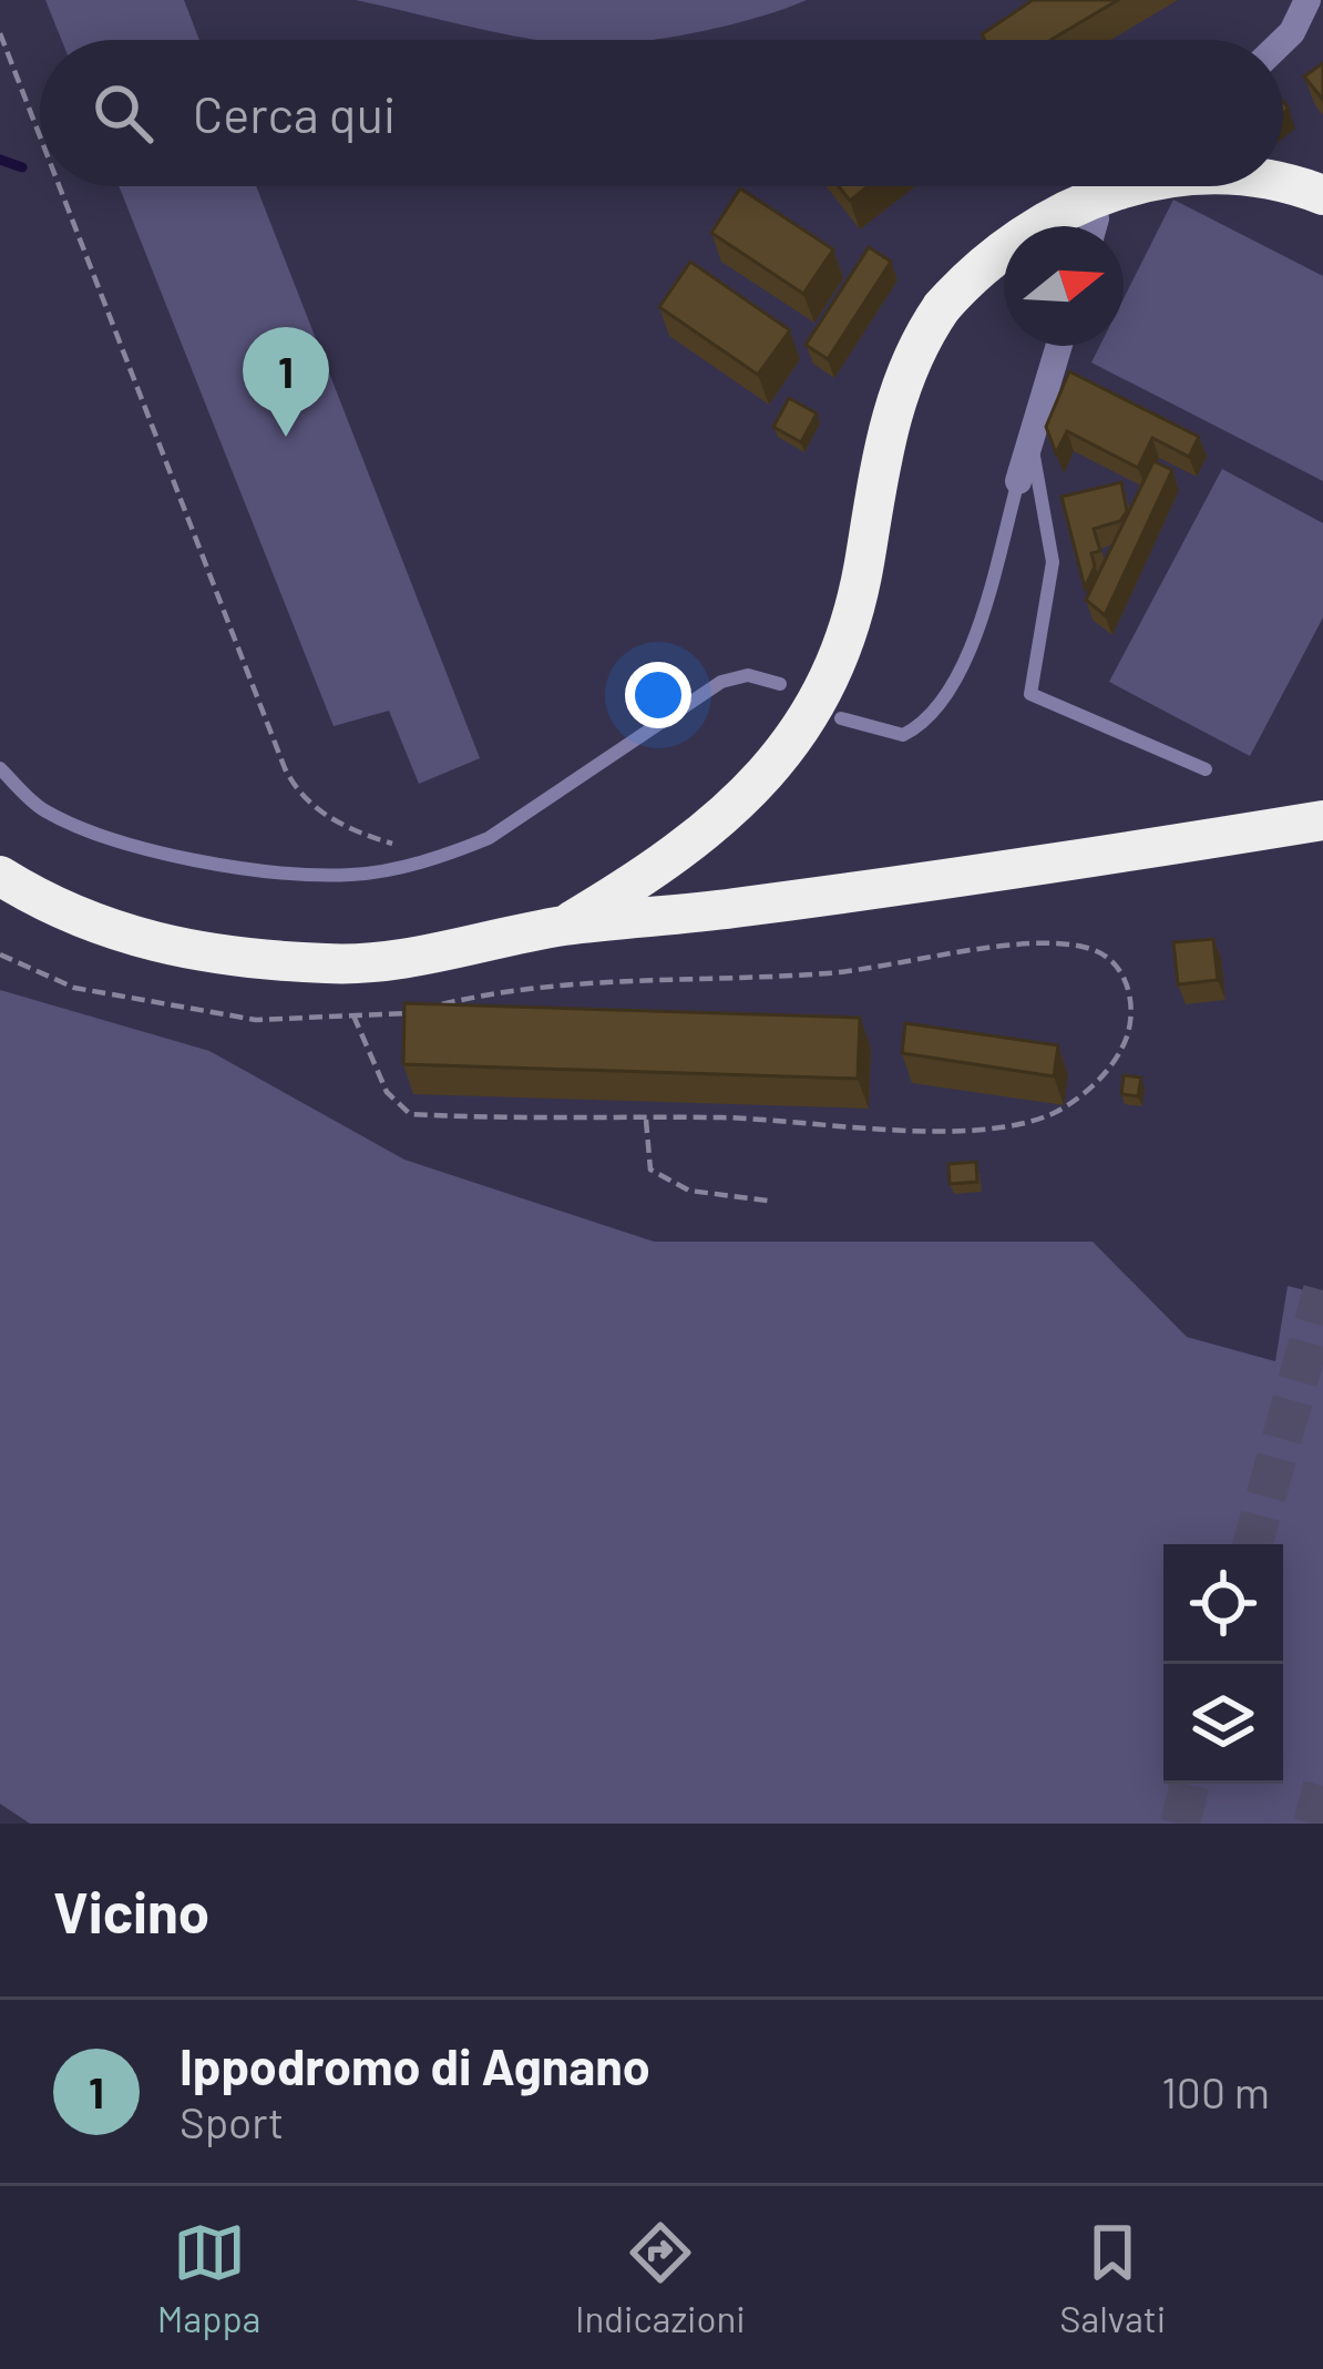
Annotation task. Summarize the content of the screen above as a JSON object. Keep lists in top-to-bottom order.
{
  "north": "right",
  "page": {
    "search": "Cerca qui",
    "pins": "1",
    "heading": "Vicino",
    "list": [
      {
        "mark": "1",
        "name": "Ippodromo di Agnano",
        "note": "Sport",
        "value": "100 m"
      }
    ],
    "nav": ["Mappa", "Indicazioni", "Salvati"]
  }
}
